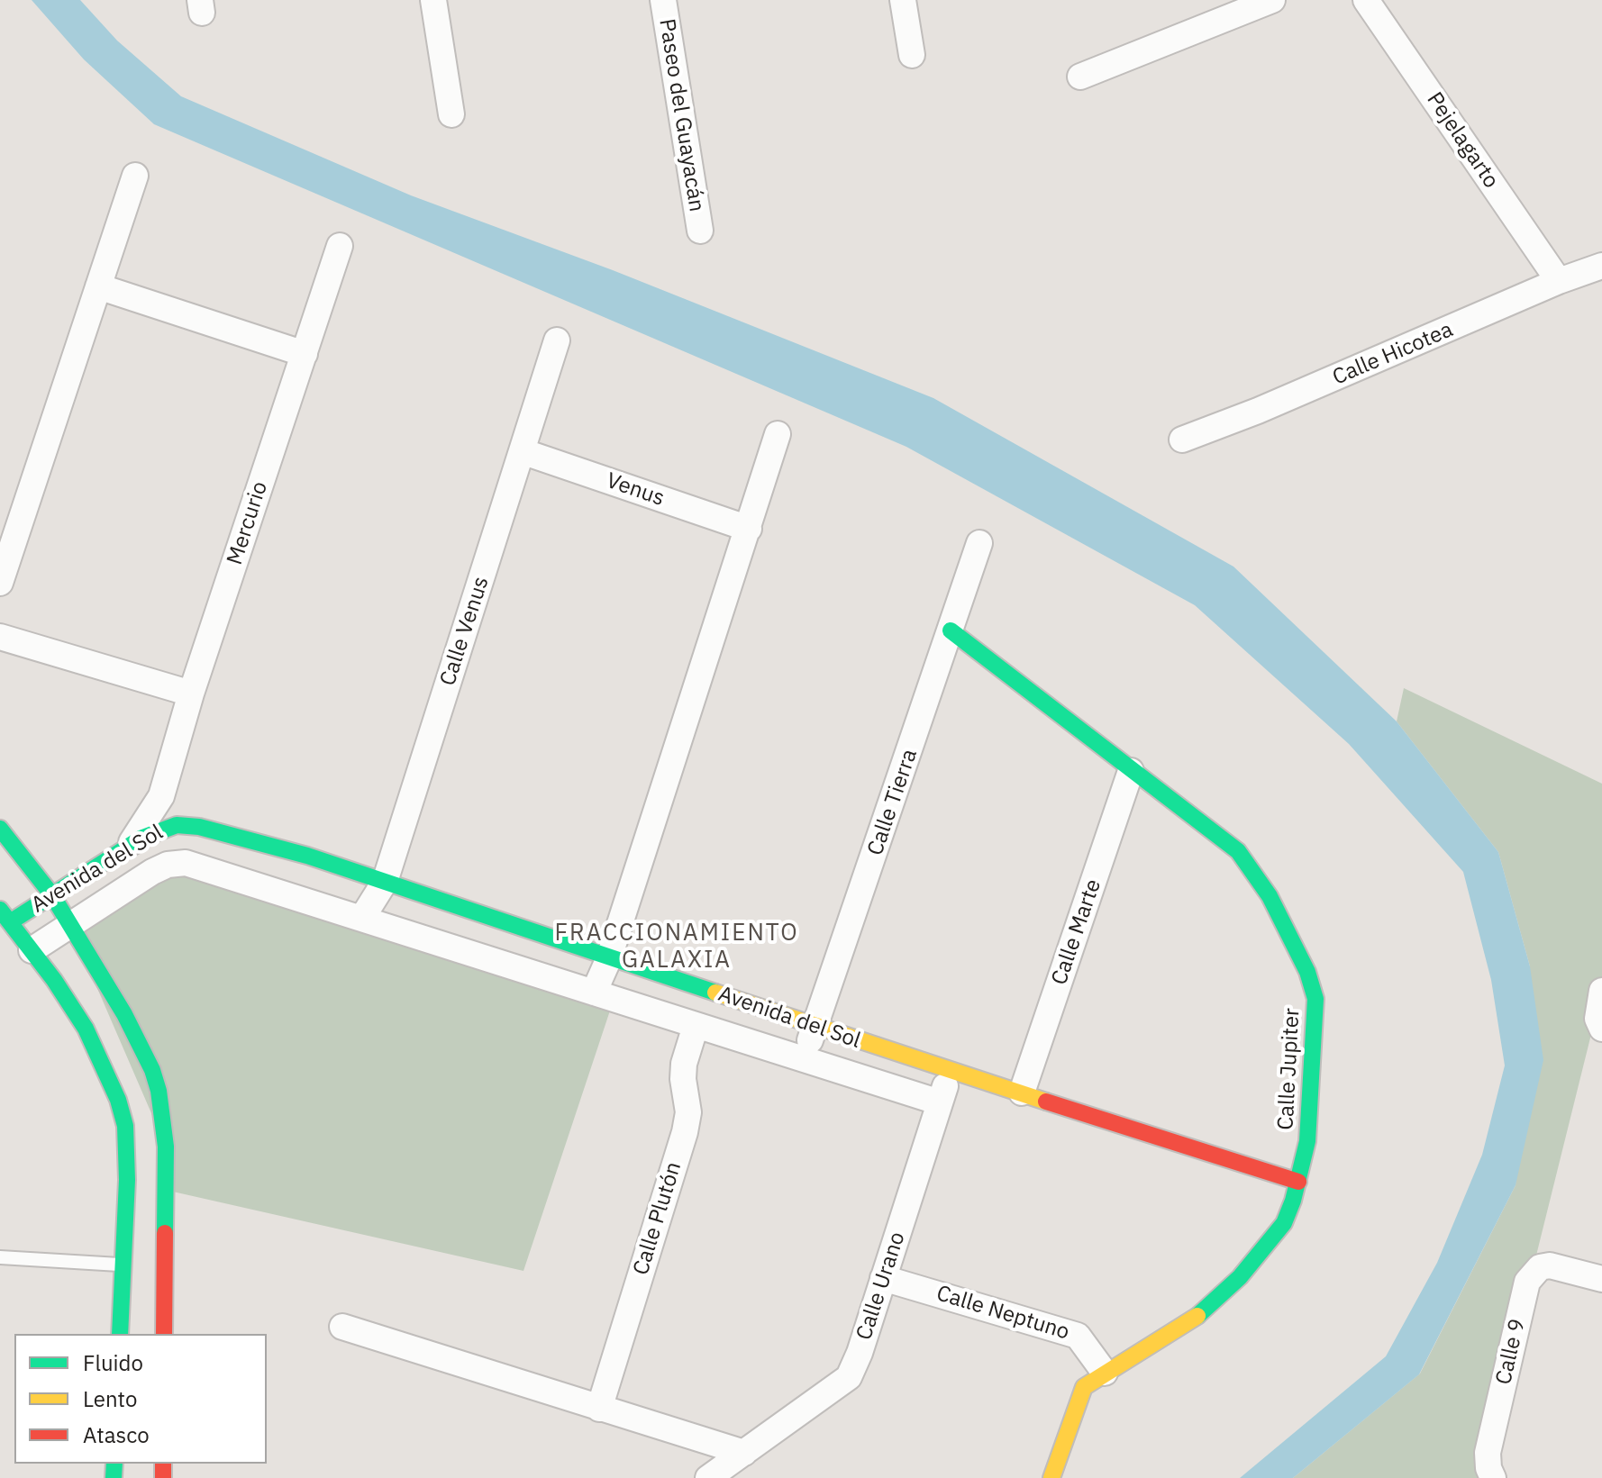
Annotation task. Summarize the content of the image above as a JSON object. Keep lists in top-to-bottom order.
{
  "streets": {
    "street": [
      "Paseo del Guayacán",
      "Pejelagarto",
      "Calle Hicotea",
      "Venus",
      "Mercurio",
      "Calle Venus",
      "Calle Tierra",
      "Avenida del Sol",
      "Calle Marte",
      "Calle Jupiter",
      "Calle Plutón",
      "Calle Urano",
      "Calle Neptuno",
      "Calle 9"
    ]
  },
  "crossings": [
    ["Pejelagarto", "Calle Hicotea"],
    ["Venus", "Calle Venus"],
    ["Mercurio", "Avenida del Sol"],
    ["Calle Venus", "Avenida del Sol"],
    ["Calle Tierra", "Avenida del Sol"],
    ["Calle Tierra", "Calle Jupiter"],
    ["Avenida del Sol", "Calle Marte"],
    ["Avenida del Sol", "Calle Jupiter"],
    ["Avenida del Sol", "Calle Plutón"],
    ["Avenida del Sol", "Calle Urano"],
    ["Calle Marte", "Calle Jupiter"],
    ["Calle Jupiter", "Calle Neptuno"],
    ["Calle Urano", "Calle Neptuno"]
  ],
  "districts": ["FRACCIONAMIENTO GALAXIA"],
  "legend": ["Fluido", "Lento", "Atasco"]
}
